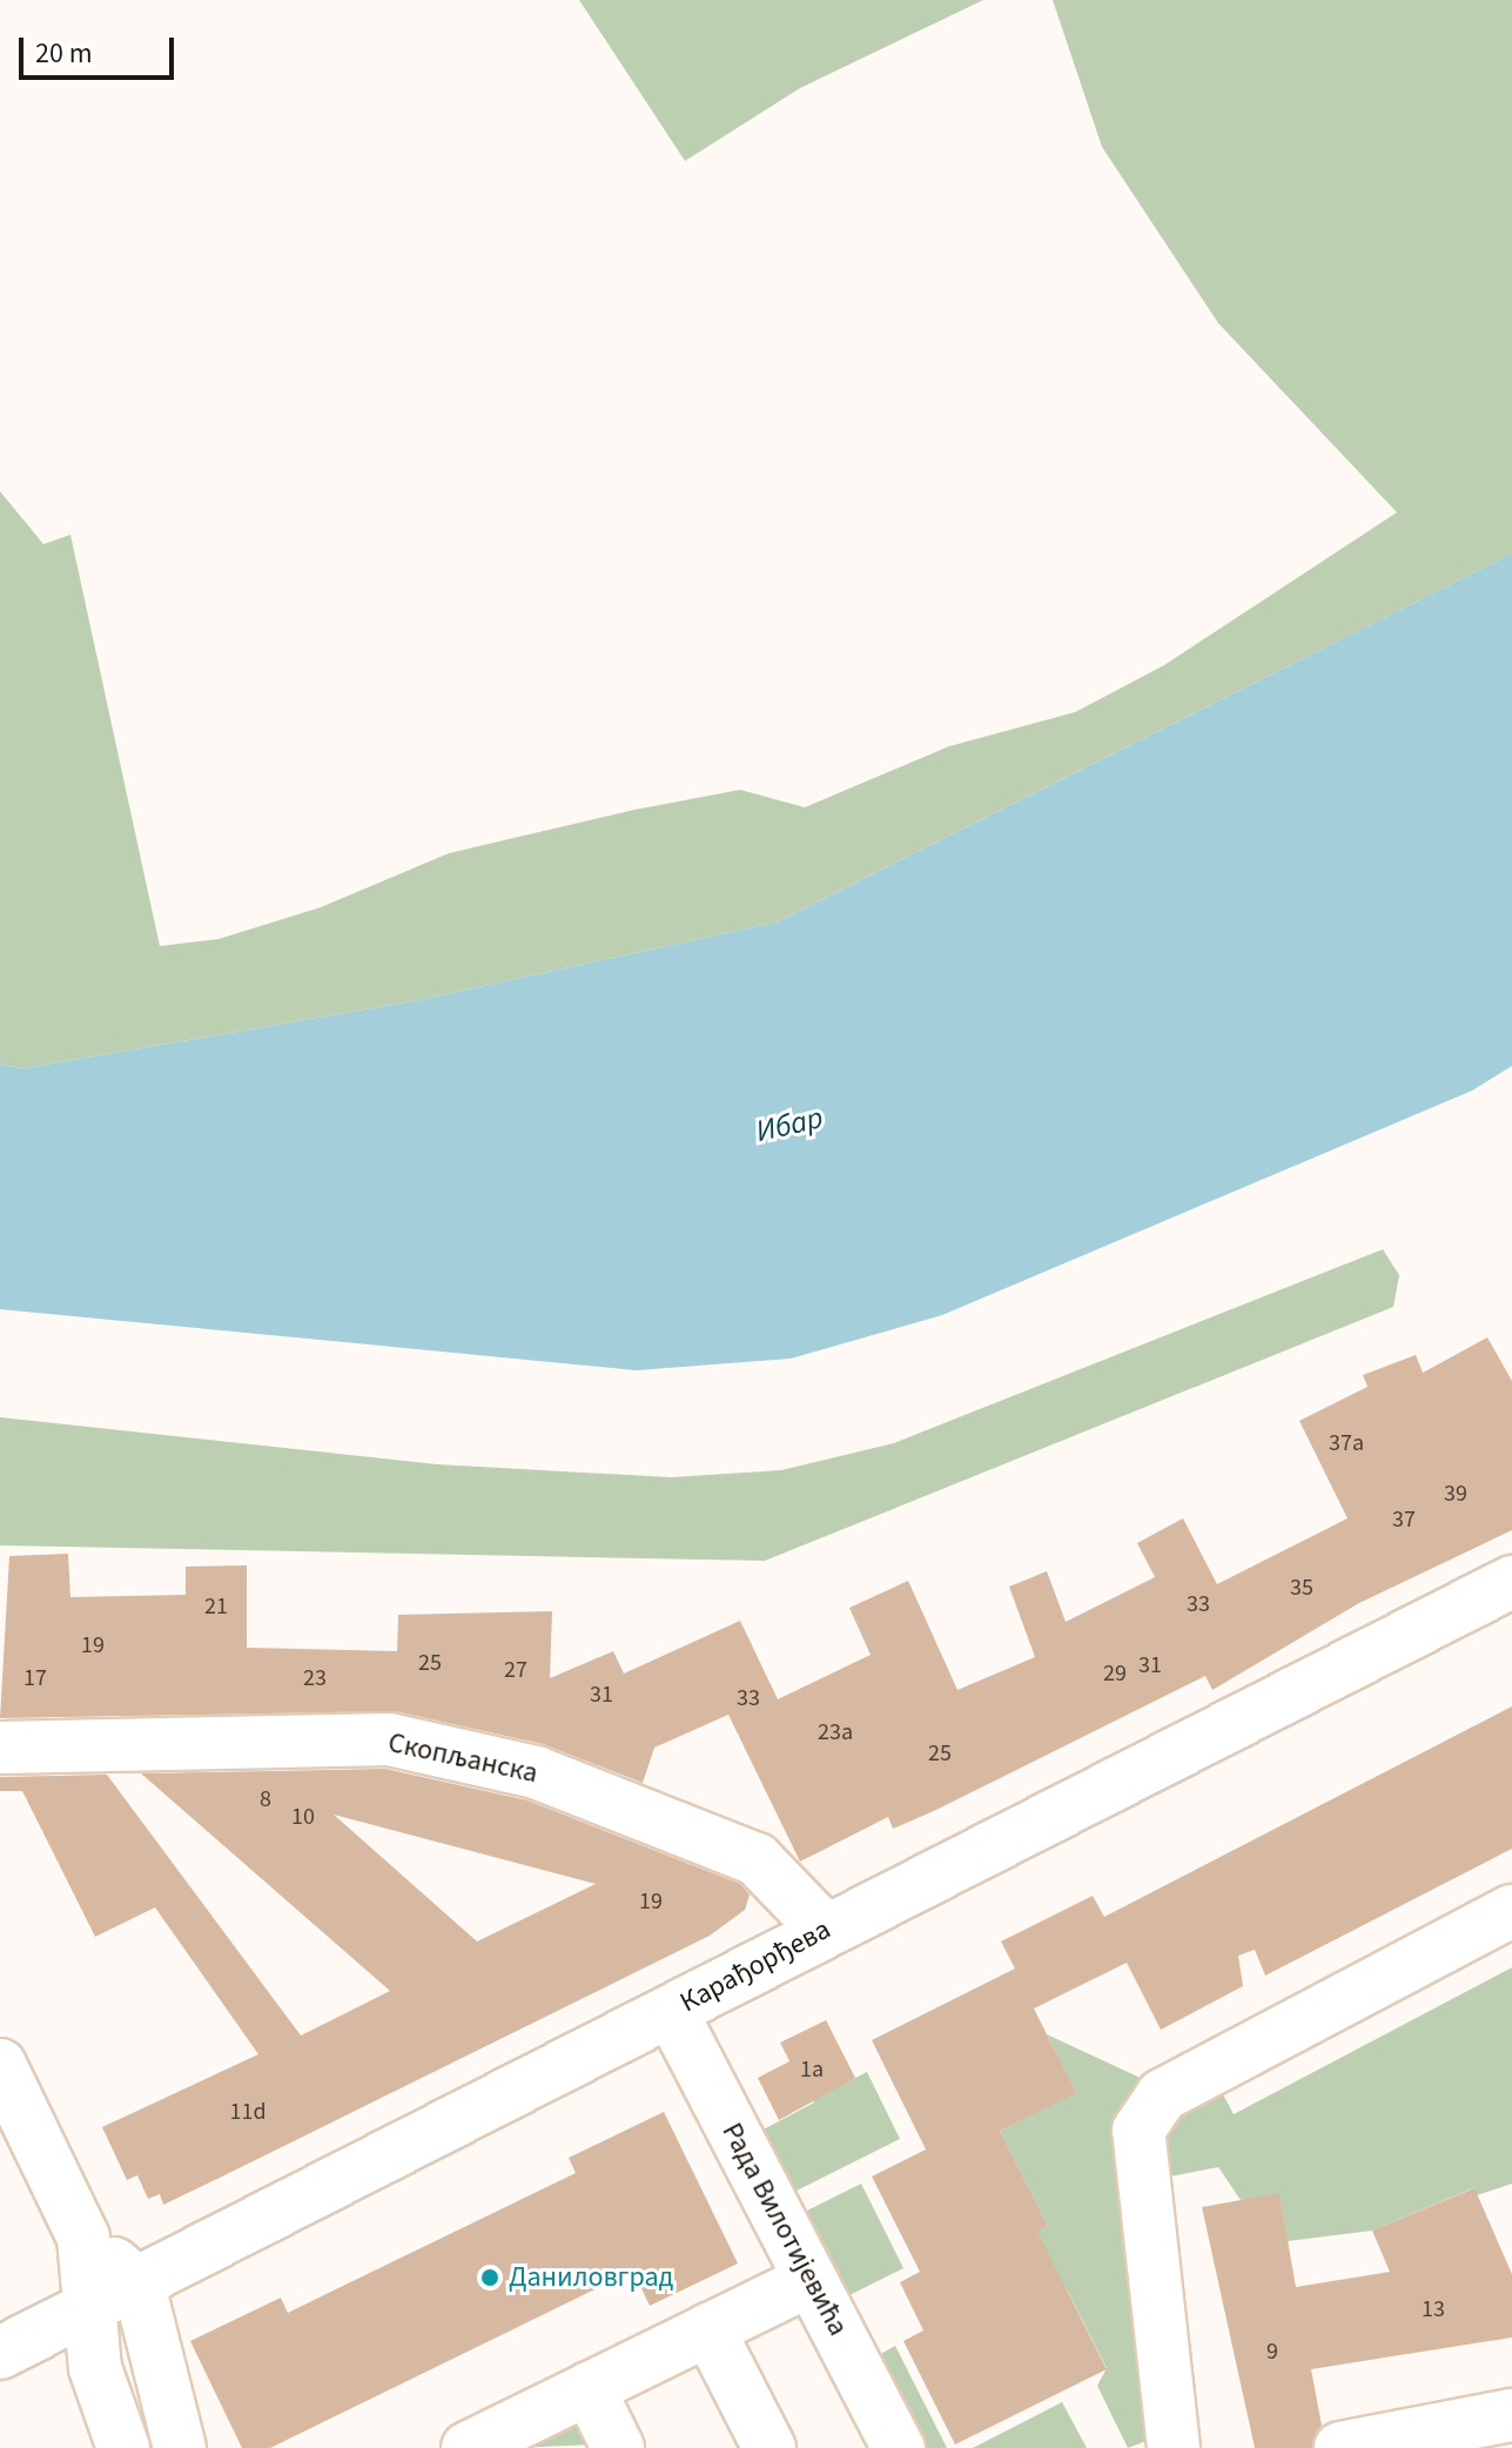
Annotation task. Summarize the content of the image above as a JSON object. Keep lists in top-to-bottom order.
{
  "streets": {
    "street": ["Скопљанска", "Карађорђева", "Рада Вилотијевића"]
  },
  "crossings": [
    ["Скопљанска", "Карађорђева"],
    ["Карађорђева", "Рада Вилотијевића"]
  ],
  "water": ["Ибар"],
  "places": ["Даниловград"],
  "house_numbers": [
    "37a",
    "39",
    "37",
    "35",
    "33",
    "21",
    "19",
    "25",
    "31",
    "27",
    "29",
    "17",
    "23",
    "31",
    "33",
    "23a",
    "25",
    "8",
    "10",
    "19",
    "1a",
    "11d",
    "13",
    "9"
  ],
  "scale_bar": "20 m"
}
